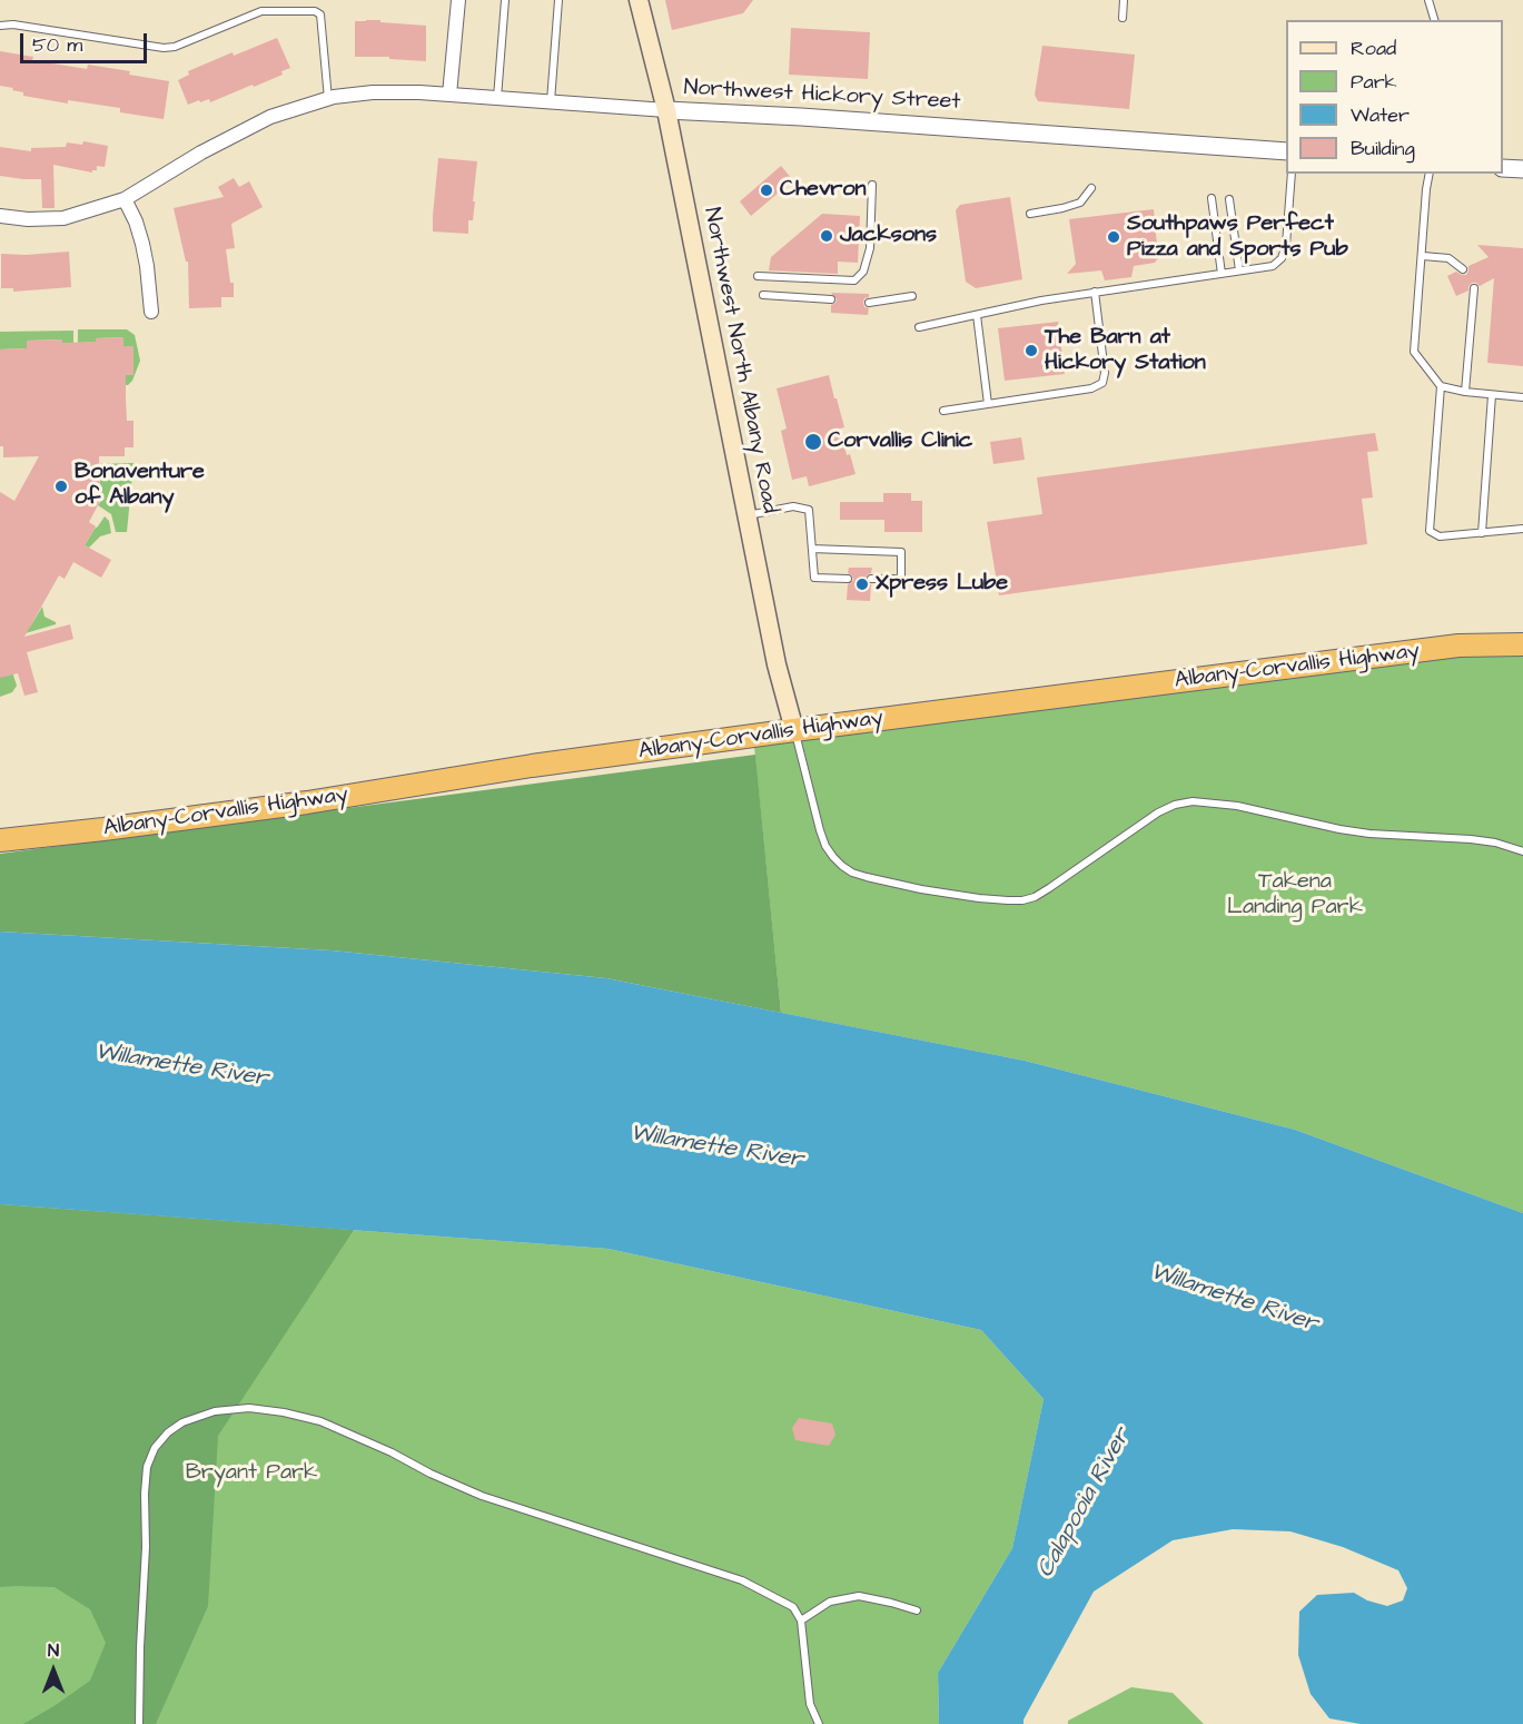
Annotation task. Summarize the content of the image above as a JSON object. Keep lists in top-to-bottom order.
{
  "streets": {
    "highway": ["Albany-Corvallis Highway"],
    "main road": ["Northwest North Albany Road"],
    "street": ["Northwest Hickory Street"]
  },
  "crossings": [
    ["Northwest Hickory Street", "Northwest North Albany Road"],
    ["Northwest North Albany Road", "Albany-Corvallis Highway"]
  ],
  "water": ["Willamette River", "Calapooia River"],
  "parks": ["Takena Landing Park", "Bryant Park"],
  "places": [
    "Chevron",
    "Jacksons",
    "Southpaws Perfect Pizza and Sports Pub",
    "The Barn at Hickory Station",
    "Corvallis Clinic",
    "Bonaventure of Albany",
    "Xpress Lube"
  ],
  "legend": [
    "Road",
    "Park",
    "Water",
    "Building"
  ],
  "scale_bar": "50 m",
  "north": "top"
}
